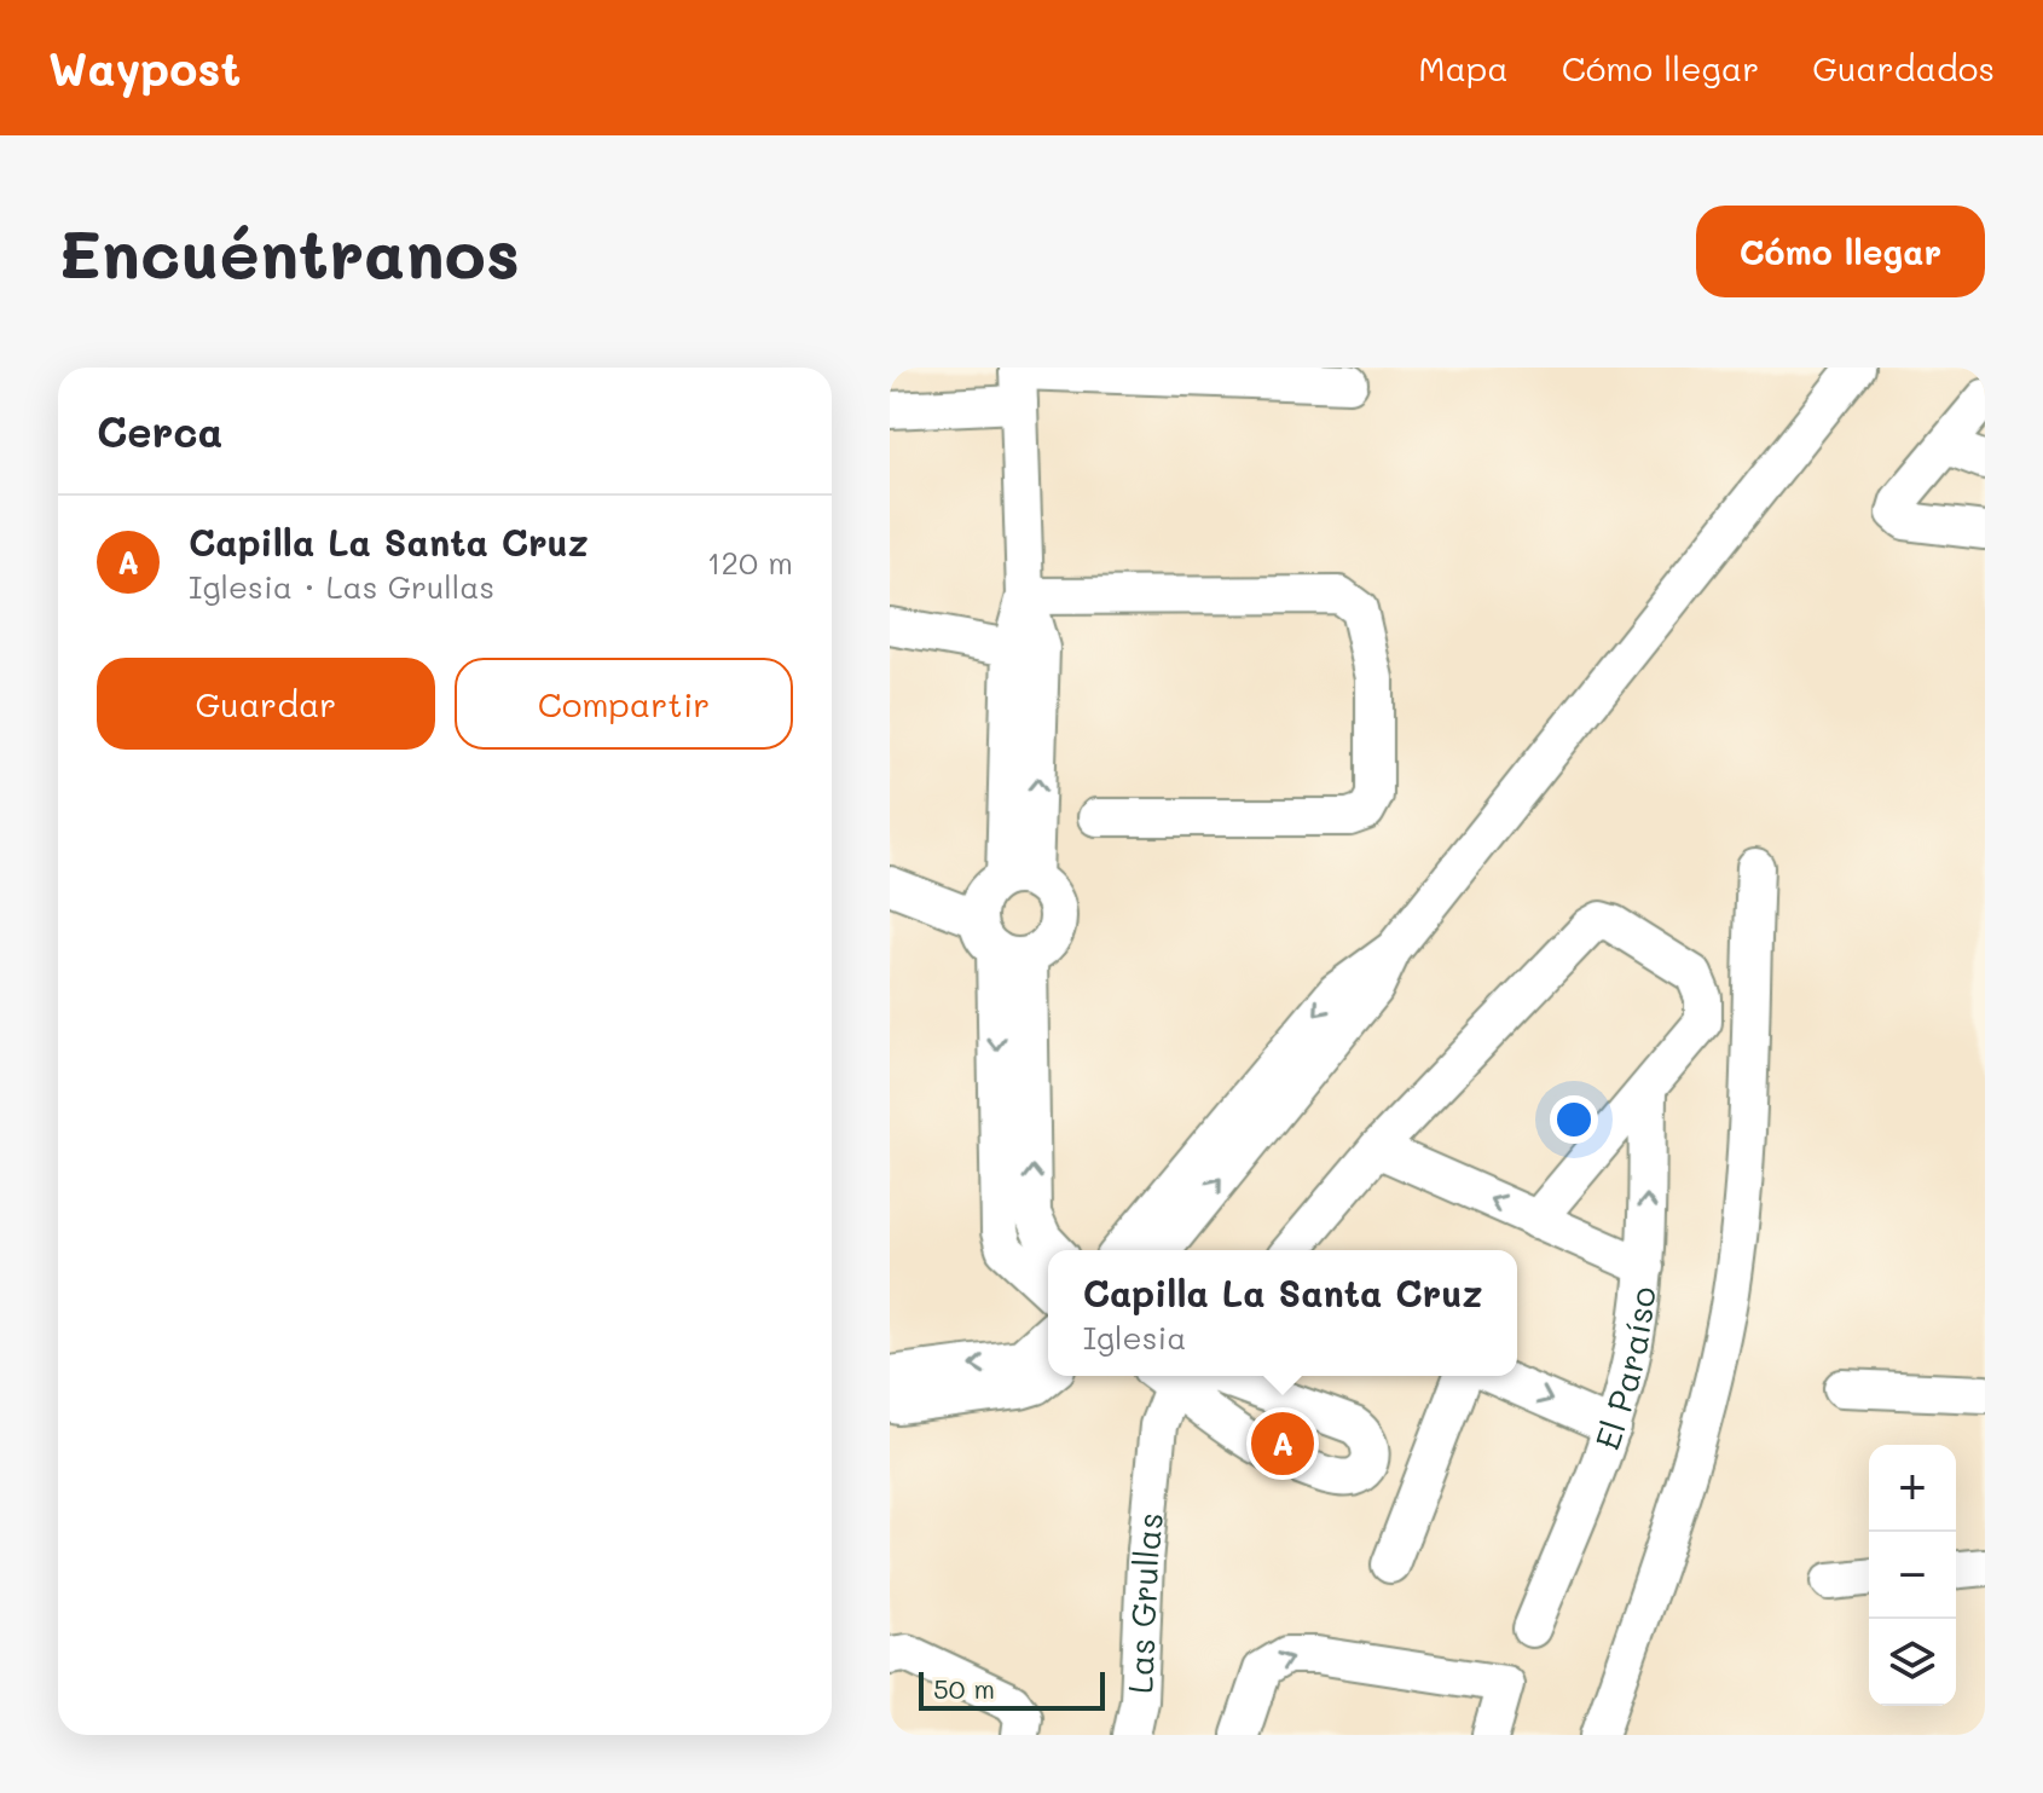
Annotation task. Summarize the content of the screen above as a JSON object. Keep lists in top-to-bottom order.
{
  "streets": {
    "street": ["El Paraíso", "Las Grullas"]
  },
  "scale_bar": "50 m",
  "page": {
    "header": "Waypost",
    "nav": ["Mapa", "Cómo llegar", "Guardados"],
    "buttons": [
      "Cómo llegar",
      ["Guardar", "Compartir"]
    ],
    "title": "Encuéntranos",
    "heading": "Cerca",
    "list": [
      {
        "mark": "A",
        "name": "Capilla La Santa Cruz",
        "note": "Iglesia · Las Grullas",
        "value": "120 m"
      }
    ],
    "popup": ["Capilla La Santa Cruz", "Iglesia"],
    "pins": "A",
    "map_buttons": ["+", "−"],
    "scale": "50 m"
  }
}
